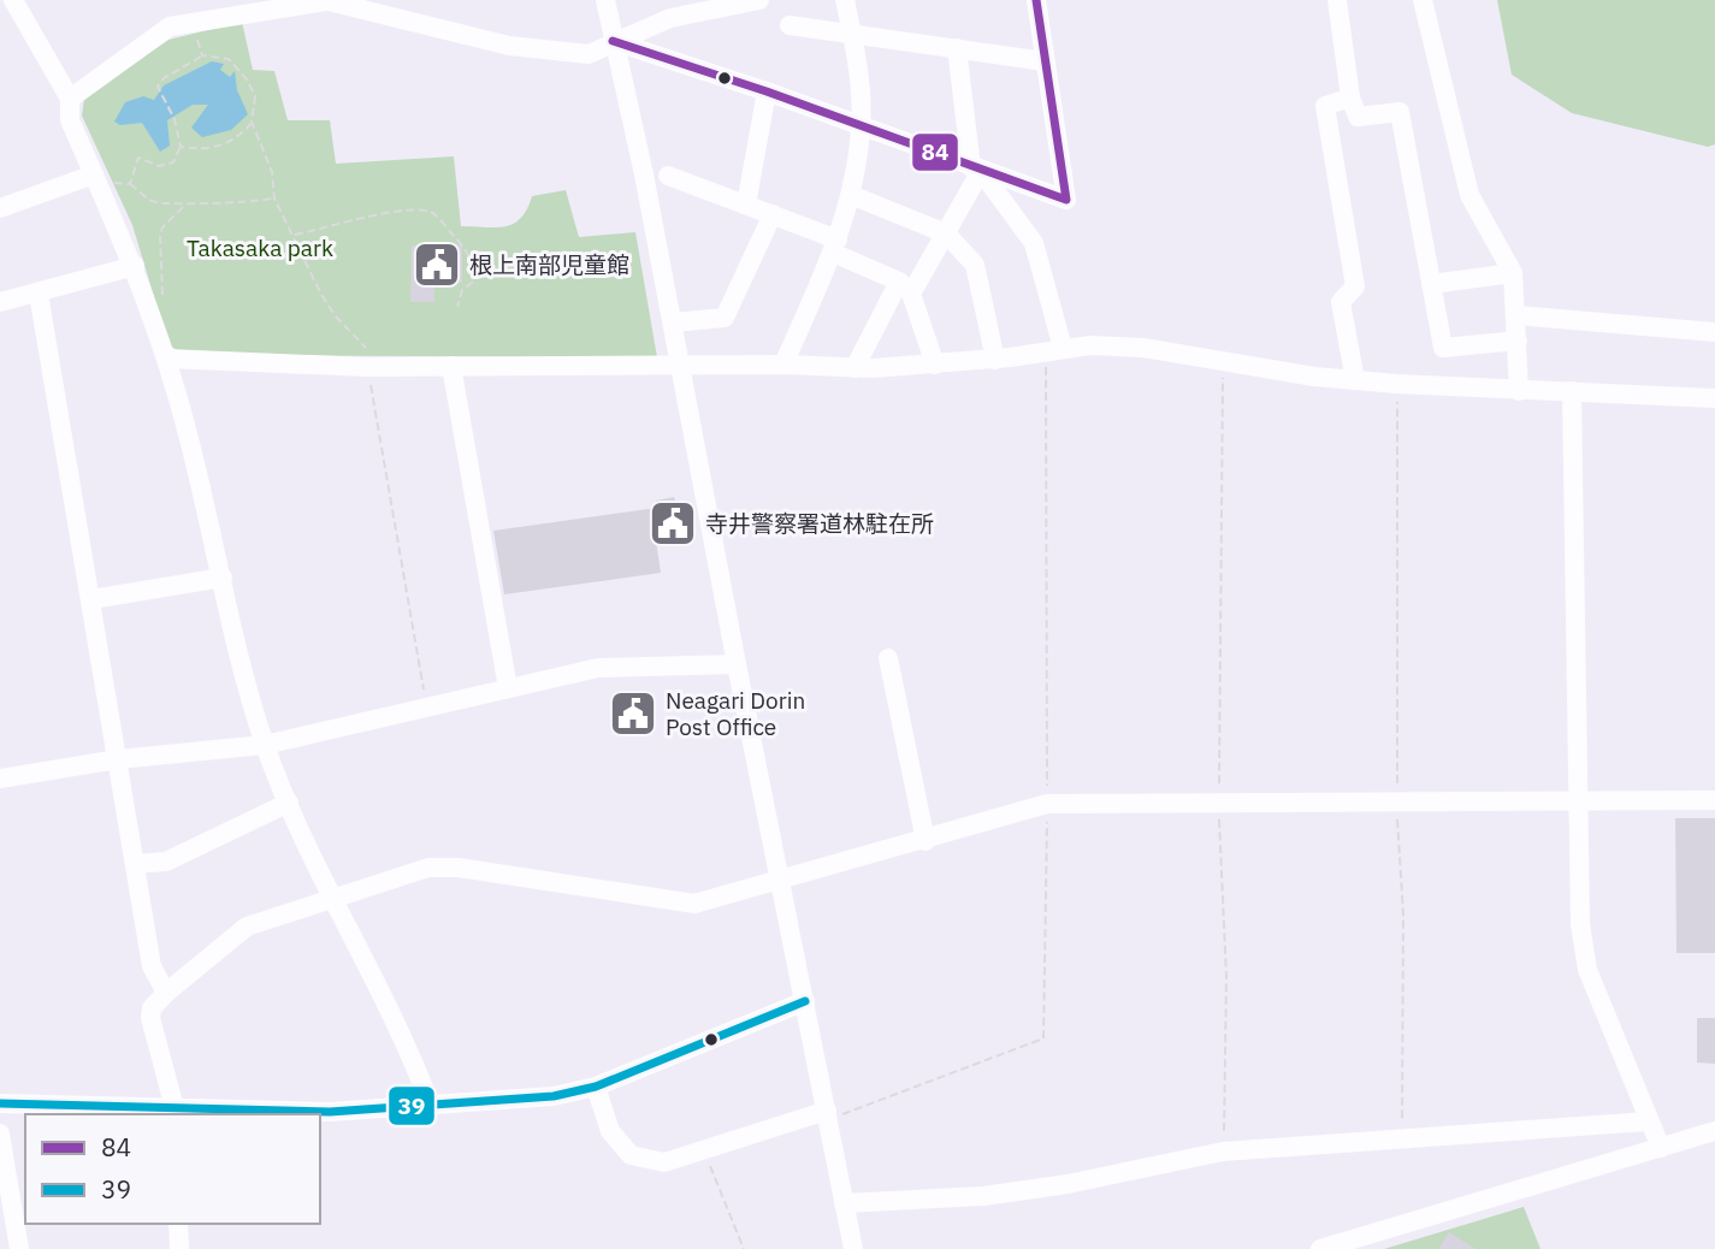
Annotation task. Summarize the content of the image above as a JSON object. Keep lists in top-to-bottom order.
{
  "parks": ["Takasaka park"],
  "places": {
    "public building": ["根上南部児童館", "寺井警察署道林駐在所", "Neagari Dorin Post Office"]
  },
  "lines": ["transit line 84", "transit line 39"],
  "legend": ["84", "39"]
}
